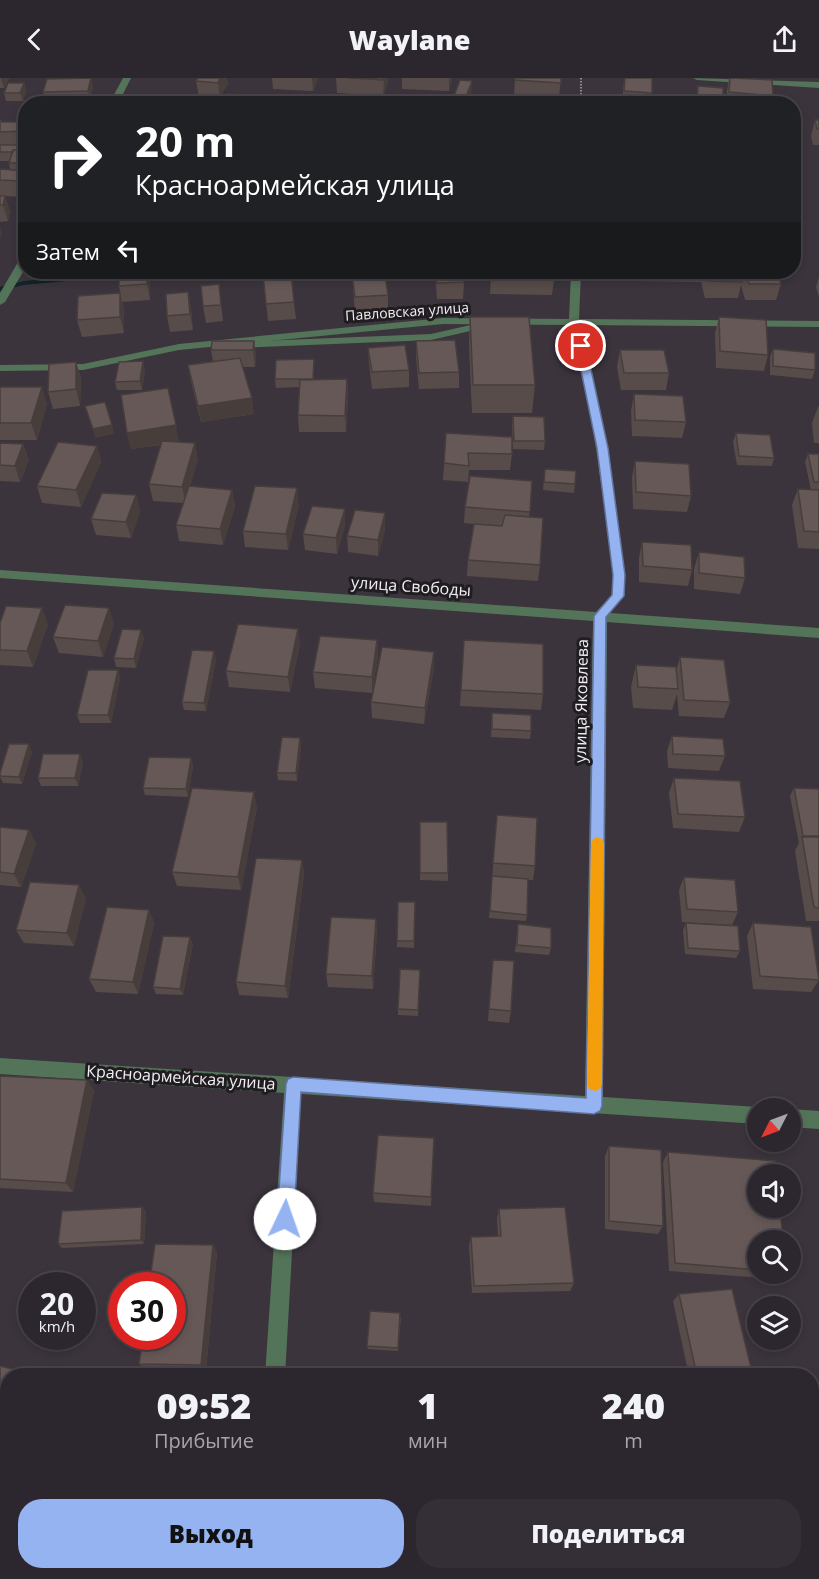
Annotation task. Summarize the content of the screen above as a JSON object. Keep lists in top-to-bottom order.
{
  "streets": {
    "street": ["улица Свободы", "улица Яковлева", "Красноармейская улица"]
  },
  "crossings": [
    ["улица Свободы", "улица Яковлева"],
    ["улица Яковлева", "Красноармейская улица"]
  ],
  "north": "bottom left",
  "page": {
    "header": "Waylane",
    "turn": ["20 m", "Красноармейская улица"],
    "then": "Затем",
    "speed": "20 km/h",
    "limit": "30",
    "eta": [
      "09:52",
      "Прибытие",
      "1",
      "мин",
      "240",
      "m"
    ],
    "buttons": ["Выход", "Поделиться"]
  }
}
